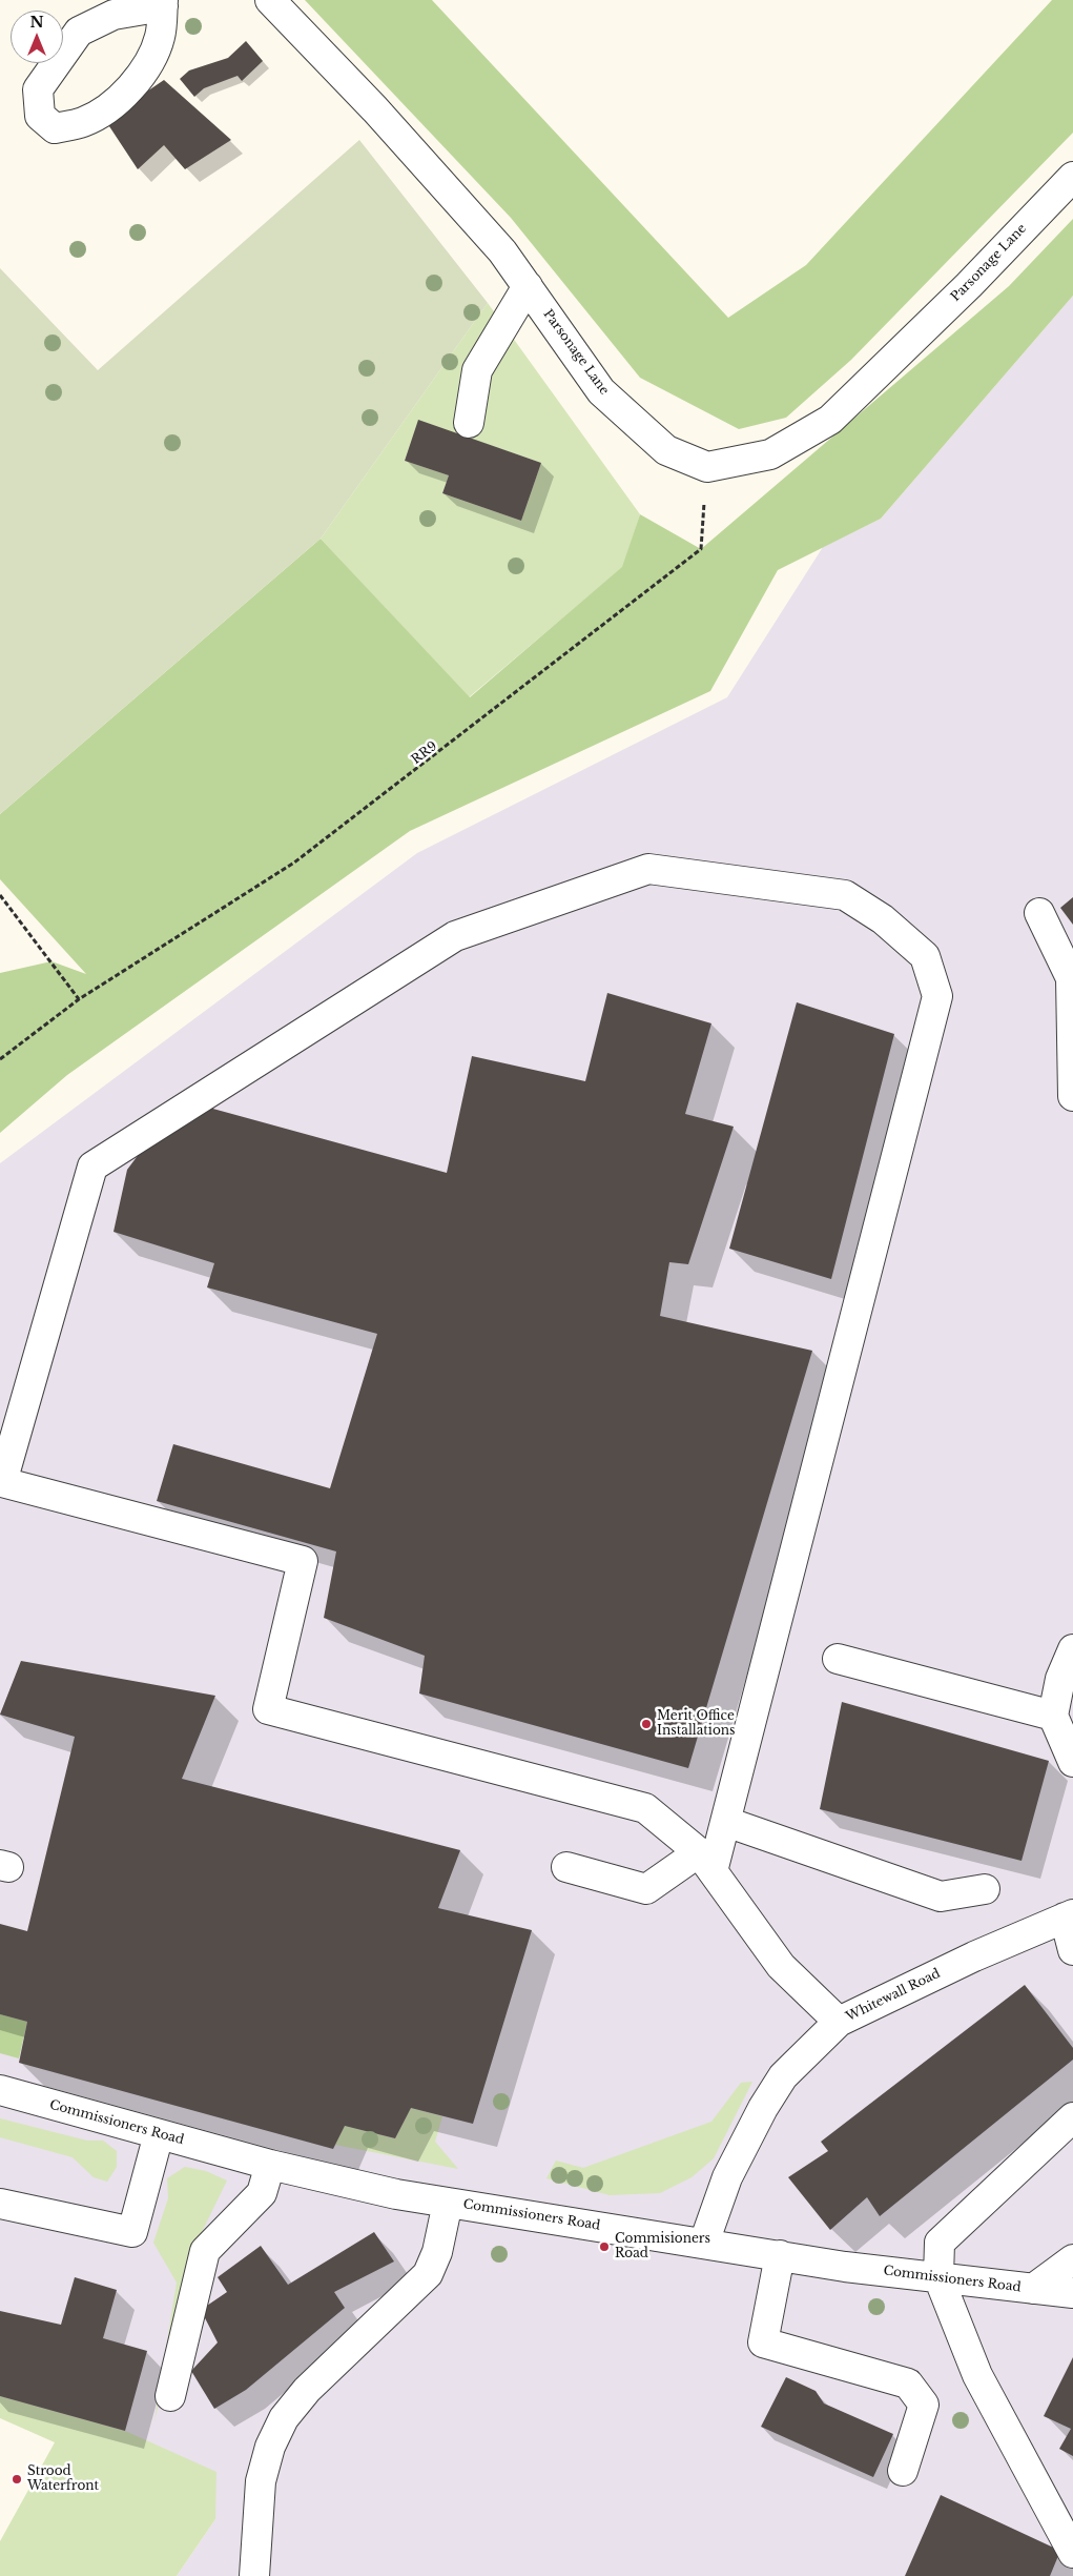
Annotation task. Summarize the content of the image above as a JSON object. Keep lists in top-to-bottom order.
{
  "streets": {
    "street": ["Parsonage Lane", "Whitewall Road", "Commissioners Road"],
    "path": ["RR9"]
  },
  "crossings": [
    ["Parsonage Lane", "RR9"],
    ["Whitewall Road", "Commissioners Road"]
  ],
  "places": ["Merit Office Installations", "Commisioners Road", "Strood Waterfront"],
  "north": "top"
}
